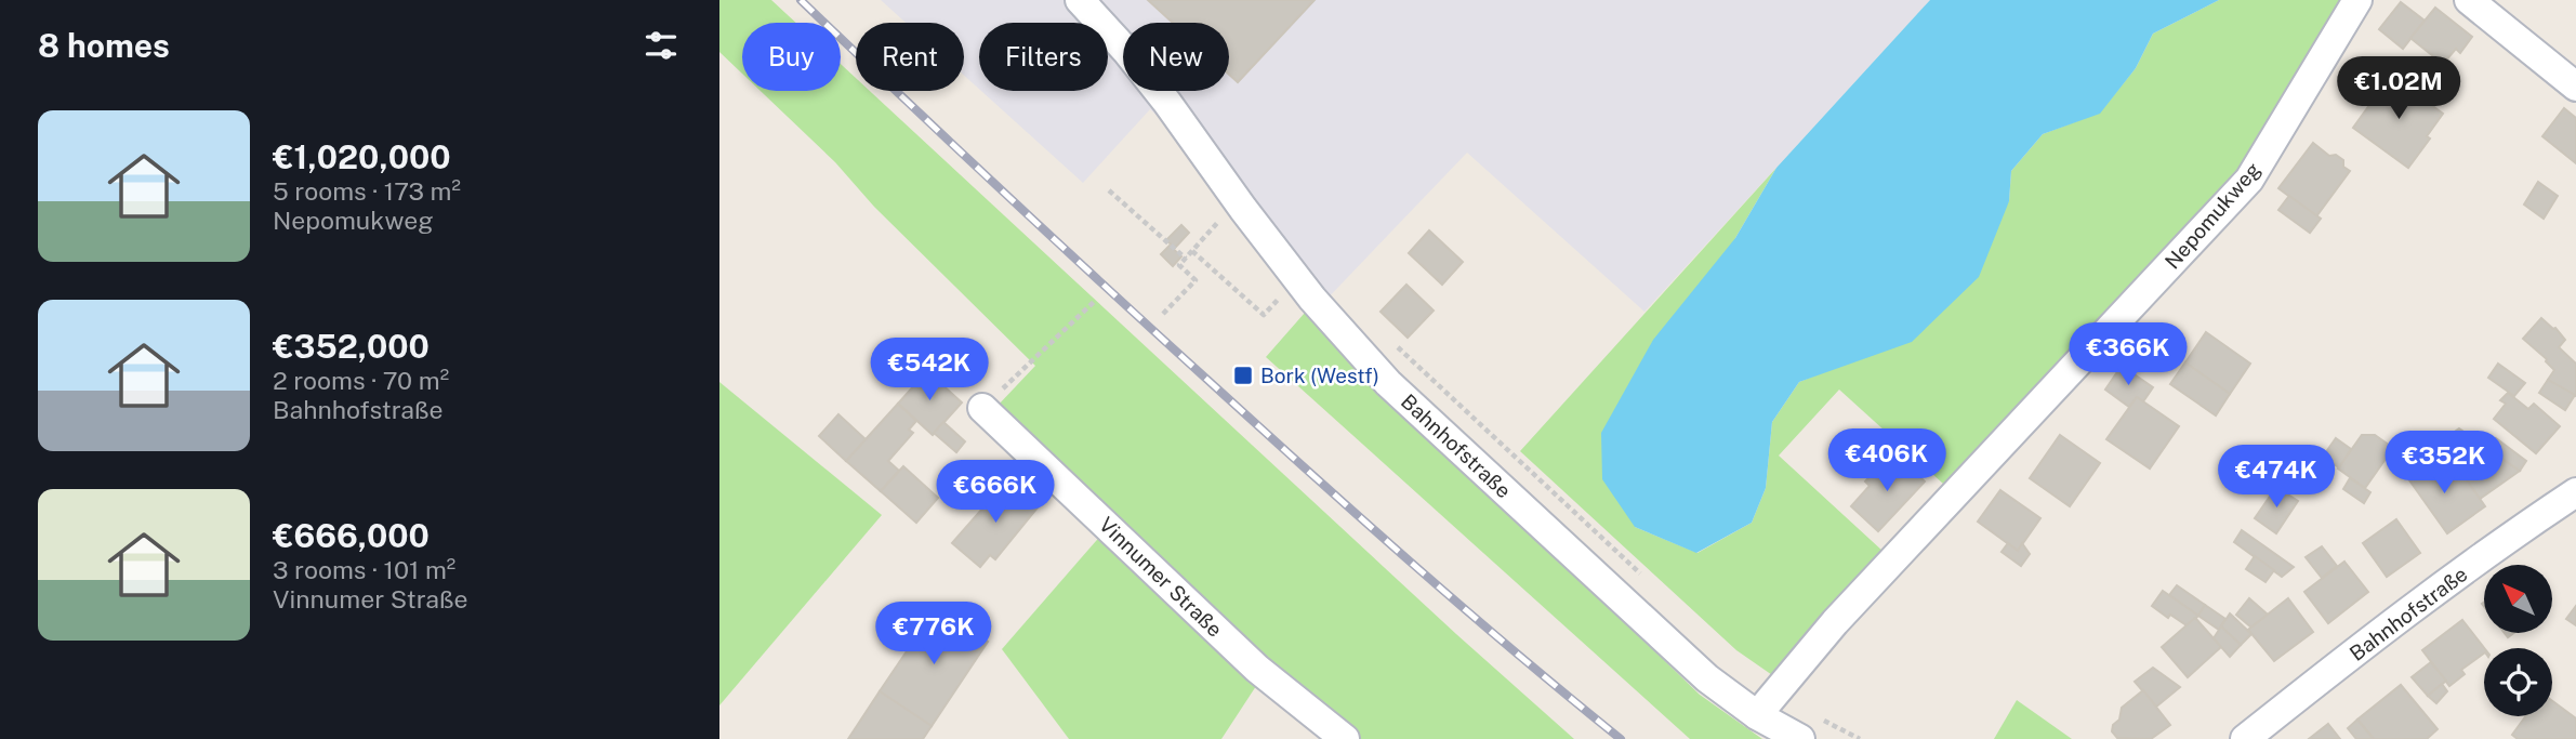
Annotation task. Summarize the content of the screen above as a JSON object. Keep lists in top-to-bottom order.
{
  "streets": {
    "street": ["Nepomukweg", "Bahnhofstraße", "Vinnumer Straße"]
  },
  "crossings": [
    ["Nepomukweg", "Bahnhofstraße"]
  ],
  "places": {
    "transit": ["Bork (Westf)"]
  },
  "north": "top left",
  "page": {
    "heading": "8 homes",
    "chip": [
      "Buy",
      "Rent",
      "Filters",
      "New"
    ],
    "price": [
      "€1.02M",
      "€366K",
      "€542K",
      "€406K",
      "€352K",
      "€474K",
      "€666K",
      "€776K"
    ],
    "list": [
      {
        "name": "€1,020,000",
        "note": "5 rooms · 173 m² · Nepomukweg"
      },
      {
        "name": "€352,000",
        "note": "2 rooms · 70 m² · Bahnhofstraße"
      },
      {
        "name": "€666,000",
        "note": "3 rooms · 101 m² · Vinnumer Straße"
      }
    ]
  }
}
